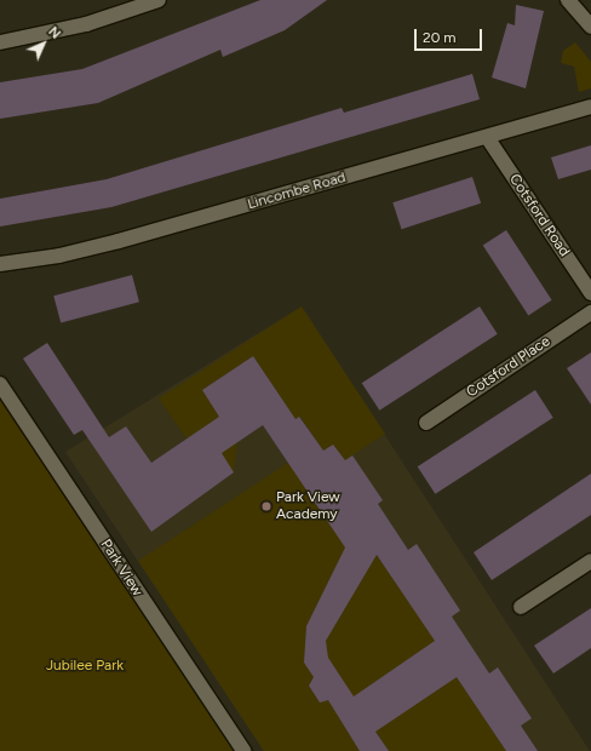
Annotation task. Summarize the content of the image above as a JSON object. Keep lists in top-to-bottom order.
{
  "streets": {
    "street": [
      "Lincombe Road",
      "Cotsford Road",
      "Cotsford Place",
      "Park View"
    ]
  },
  "crossings": [
    ["Lincombe Road", "Cotsford Road"]
  ],
  "parks": ["Jubilee Park"],
  "places": ["Park View Academy"],
  "scale_bar": "20 m",
  "north": "top right"
}
